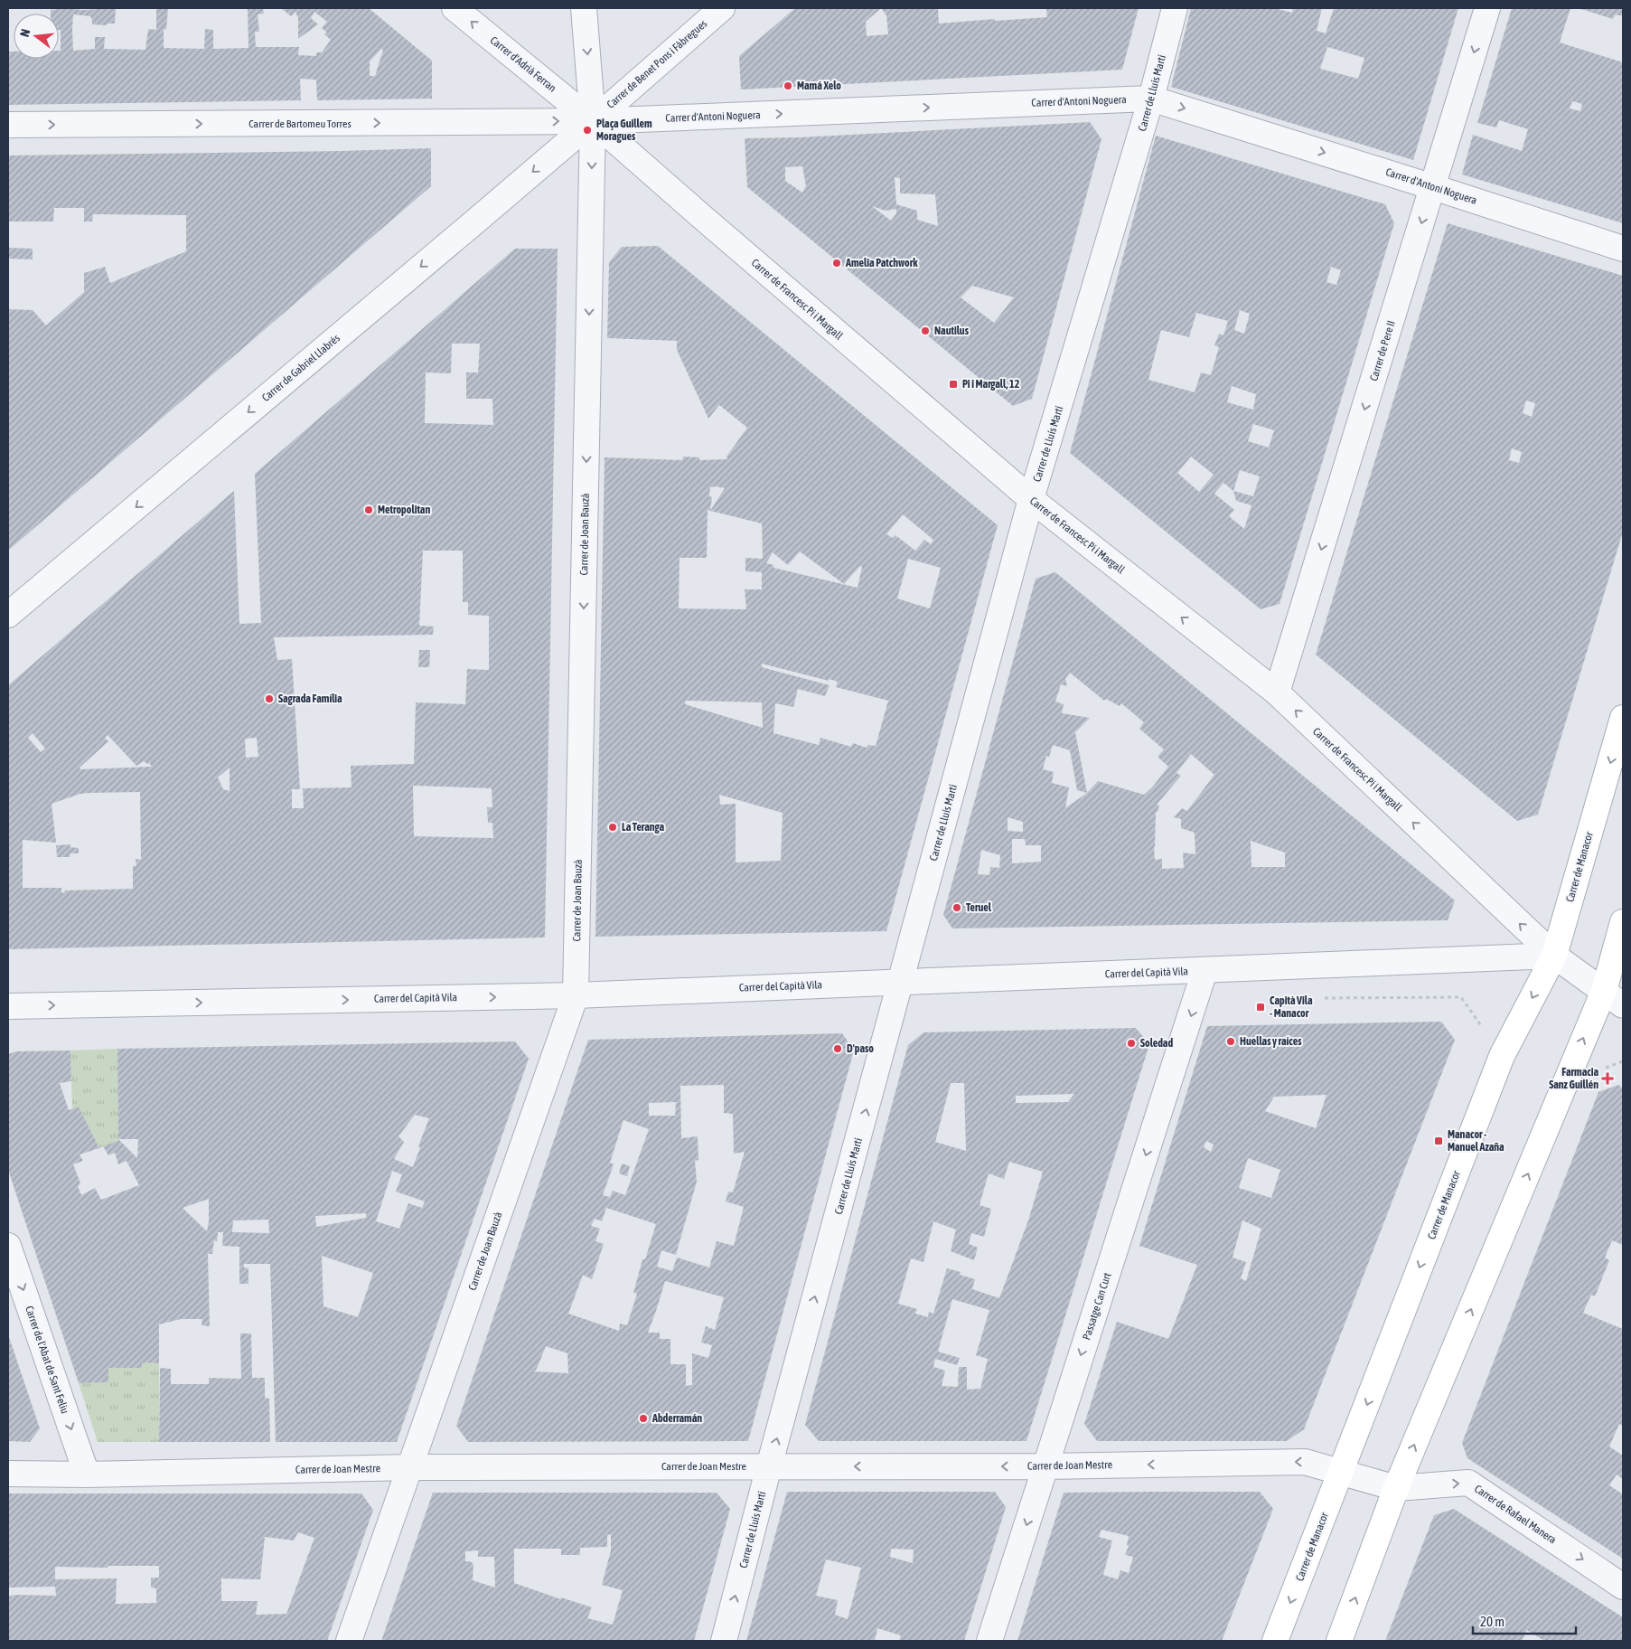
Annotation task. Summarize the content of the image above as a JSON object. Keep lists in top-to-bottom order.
{
  "streets": {
    "main road": ["Carrer de Manacor"],
    "street": [
      "Carrer d'Adrià Ferran",
      "Carrer de Benet Pons i Fàbregues",
      "Carrer de Lluís Martí",
      "Carrer d'Antoni Noguera",
      "Carrer de Bartomeu Torres",
      "Carrer de Francesc Pi i Margall",
      "Carrer de Pere II",
      "Carrer de Gabriel Llabrés",
      "Carrer de Joan Bauzà",
      "Carrer del Capità Vila",
      "Passatge Can Curt",
      "Carrer de l'Abat de Sant Feliu",
      "Carrer de Joan Mestre",
      "Carrer de Rafael Manera"
    ]
  },
  "crossings": [
    ["Carrer d'Adrià Ferran", "Carrer de Benet Pons i Fàbregues"],
    ["Carrer d'Adrià Ferran", "Carrer d'Antoni Noguera"],
    ["Carrer d'Adrià Ferran", "Carrer de Bartomeu Torres"],
    ["Carrer d'Adrià Ferran", "Carrer de Francesc Pi i Margall"],
    ["Carrer d'Adrià Ferran", "Carrer de Gabriel Llabrés"],
    ["Carrer d'Adrià Ferran", "Carrer de Joan Bauzà"],
    ["Carrer de Benet Pons i Fàbregues", "Carrer d'Antoni Noguera"],
    ["Carrer de Benet Pons i Fàbregues", "Carrer de Bartomeu Torres"],
    ["Carrer de Benet Pons i Fàbregues", "Carrer de Francesc Pi i Margall"],
    ["Carrer de Benet Pons i Fàbregues", "Carrer de Gabriel Llabrés"],
    ["Carrer de Benet Pons i Fàbregues", "Carrer de Joan Bauzà"],
    ["Carrer de Lluís Martí", "Carrer d'Antoni Noguera"],
    ["Carrer de Lluís Martí", "Carrer de Francesc Pi i Margall"],
    ["Carrer de Lluís Martí", "Carrer del Capità Vila"],
    ["Carrer de Lluís Martí", "Carrer de Joan Mestre"],
    ["Carrer d'Antoni Noguera", "Carrer de Bartomeu Torres"],
    ["Carrer d'Antoni Noguera", "Carrer de Francesc Pi i Margall"],
    ["Carrer d'Antoni Noguera", "Carrer de Pere II"],
    ["Carrer d'Antoni Noguera", "Carrer de Gabriel Llabrés"],
    ["Carrer d'Antoni Noguera", "Carrer de Joan Bauzà"],
    ["Carrer de Bartomeu Torres", "Carrer de Francesc Pi i Margall"],
    ["Carrer de Bartomeu Torres", "Carrer de Gabriel Llabrés"],
    ["Carrer de Bartomeu Torres", "Carrer de Joan Bauzà"],
    ["Carrer de Francesc Pi i Margall", "Carrer de Pere II"],
    ["Carrer de Francesc Pi i Margall", "Carrer de Gabriel Llabrés"],
    ["Carrer de Francesc Pi i Margall", "Carrer de Joan Bauzà"],
    ["Carrer de Francesc Pi i Margall", "Carrer de Manacor"],
    ["Carrer de Francesc Pi i Margall", "Carrer del Capità Vila"],
    ["Carrer de Gabriel Llabrés", "Carrer de Joan Bauzà"],
    ["Carrer de Joan Bauzà", "Carrer del Capità Vila"],
    ["Carrer de Joan Bauzà", "Carrer de Joan Mestre"],
    ["Carrer de Manacor", "Carrer del Capità Vila"],
    ["Carrer de Manacor", "Carrer de Joan Mestre"],
    ["Carrer del Capità Vila", "Passatge Can Curt"],
    ["Passatge Can Curt", "Carrer de Joan Mestre"],
    ["Carrer de l'Abat de Sant Feliu", "Carrer de Joan Mestre"],
    ["Carrer de Joan Mestre", "Carrer de Rafael Manera"]
  ],
  "one_way": [
    "Carrer d'Adrià Ferran",
    "Carrer de Lluís Martí",
    "Carrer d'Antoni Noguera",
    "Carrer de Bartomeu Torres",
    "Carrer de Francesc Pi i Margall",
    "Carrer de Pere II",
    "Carrer de Gabriel Llabrés",
    "Carrer de Joan Bauzà",
    "Carrer del Capità Vila",
    "Passatge Can Curt",
    "Carrer de l'Abat de Sant Feliu",
    "Carrer de Joan Mestre",
    "Carrer de Rafael Manera"
  ],
  "places": {
    "other": [
      "Mamá Xelo",
      "Plaça Guillem Moragues",
      "Amelia Patchwork",
      "Nautilus",
      "Metropolitan",
      "Sagrada Família",
      "La Teranga",
      "Teruel",
      "Huellas y raíces",
      "Soledad",
      "D'paso",
      "Abderramán"
    ],
    "transit": ["Pi i Margall, 12", "Capità Vila - Manacor", "Manacor - Manuel Azaña"],
    "health": ["Farmacia Sanz Guillén"]
  },
  "scale_bar": "20 m",
  "north": "left"
}
